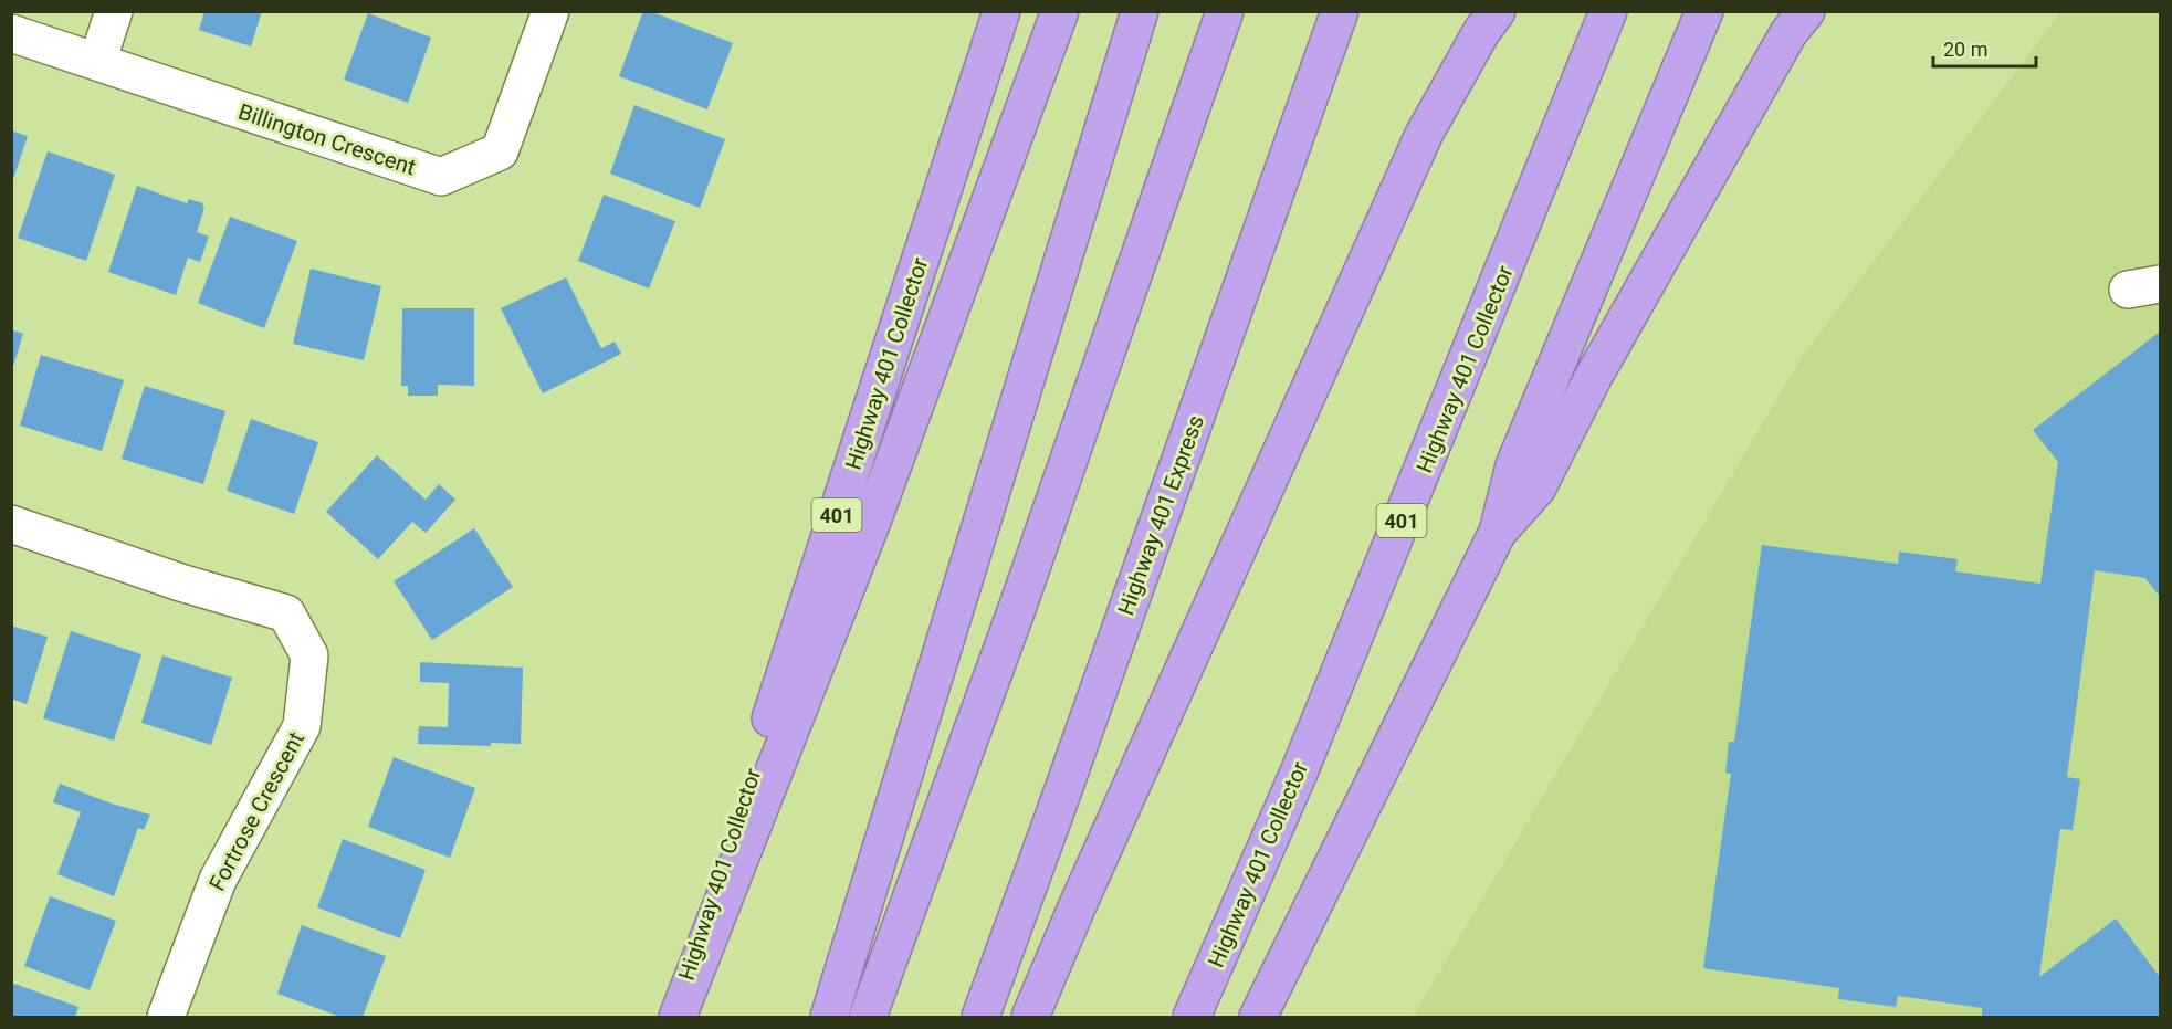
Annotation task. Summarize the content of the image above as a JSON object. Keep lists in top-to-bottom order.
{
  "streets": {
    "highway": ["Highway 401 Collector", "401", "Highway 401 Express"],
    "street": ["Billington Crescent", "Fortrose Crescent"]
  },
  "scale_bar": "20 m"
}
